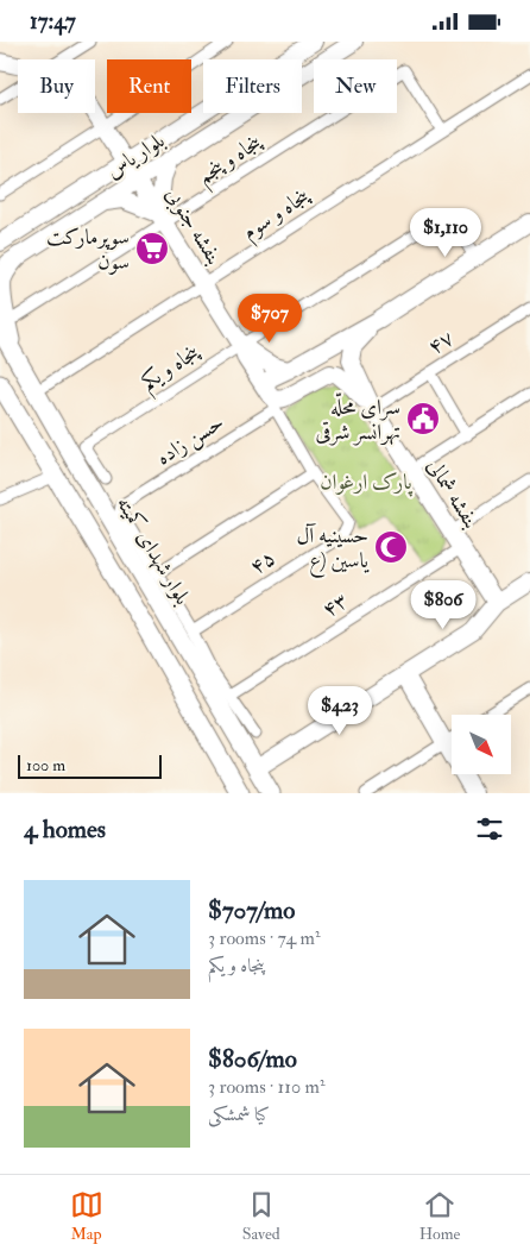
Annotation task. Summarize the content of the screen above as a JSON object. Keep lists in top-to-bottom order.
{
  "streets": {
    "main road": ["بلوار شهدای کمیته"],
    "street": [
      "بلوار یاس",
      "پنجاه و پنجم",
      "پنجاه و سوم",
      "بنفشه جنوبی",
      "۴۷",
      "پنجاه و یکم",
      "حسن زاده",
      "بنفشه شمالی",
      "۴۵",
      "۴۳"
    ]
  },
  "crossings": [
    ["بلوار یاس", "بنفشه جنوبی"],
    ["پنجاه و پنجم", "پنجاه و سوم"],
    ["پنجاه و پنجم", "بنفشه جنوبی"],
    ["پنجاه و سوم", "بنفشه جنوبی"],
    ["بنفشه جنوبی", "پنجاه و یکم"],
    ["بنفشه جنوبی", "حسن زاده"],
    ["بنفشه جنوبی", "۴۵"],
    ["۴۷", "بنفشه شمالی"],
    ["بنفشه شمالی", "۴۳"]
  ],
  "parks": ["پارک ارغوان"],
  "places": {
    "supermarket": ["سوپرمارکت سون"],
    "public building": ["سرای محلّه تهرانسر شرقی"],
    "mosque": ["حسینیه آل یاسین (ع"]
  },
  "scale_bar": "100 m",
  "north": "bottom right",
  "page": {
    "status": "17:47",
    "chip": [
      "Buy",
      "Rent",
      "Filters",
      "New"
    ],
    "price": [
      "$1,110",
      "$707",
      "$806",
      "$423"
    ],
    "scale": "100 m",
    "heading": "4 homes",
    "list": [
      {
        "name": "$707/mo",
        "note": "3 rooms · 74 m² · پنجاه و یکم"
      },
      {
        "name": "$806/mo",
        "note": "3 rooms · 110 m² · کیا شمشکی"
      }
    ],
    "tabs": ["Map", "Saved", "Home"]
  }
}
